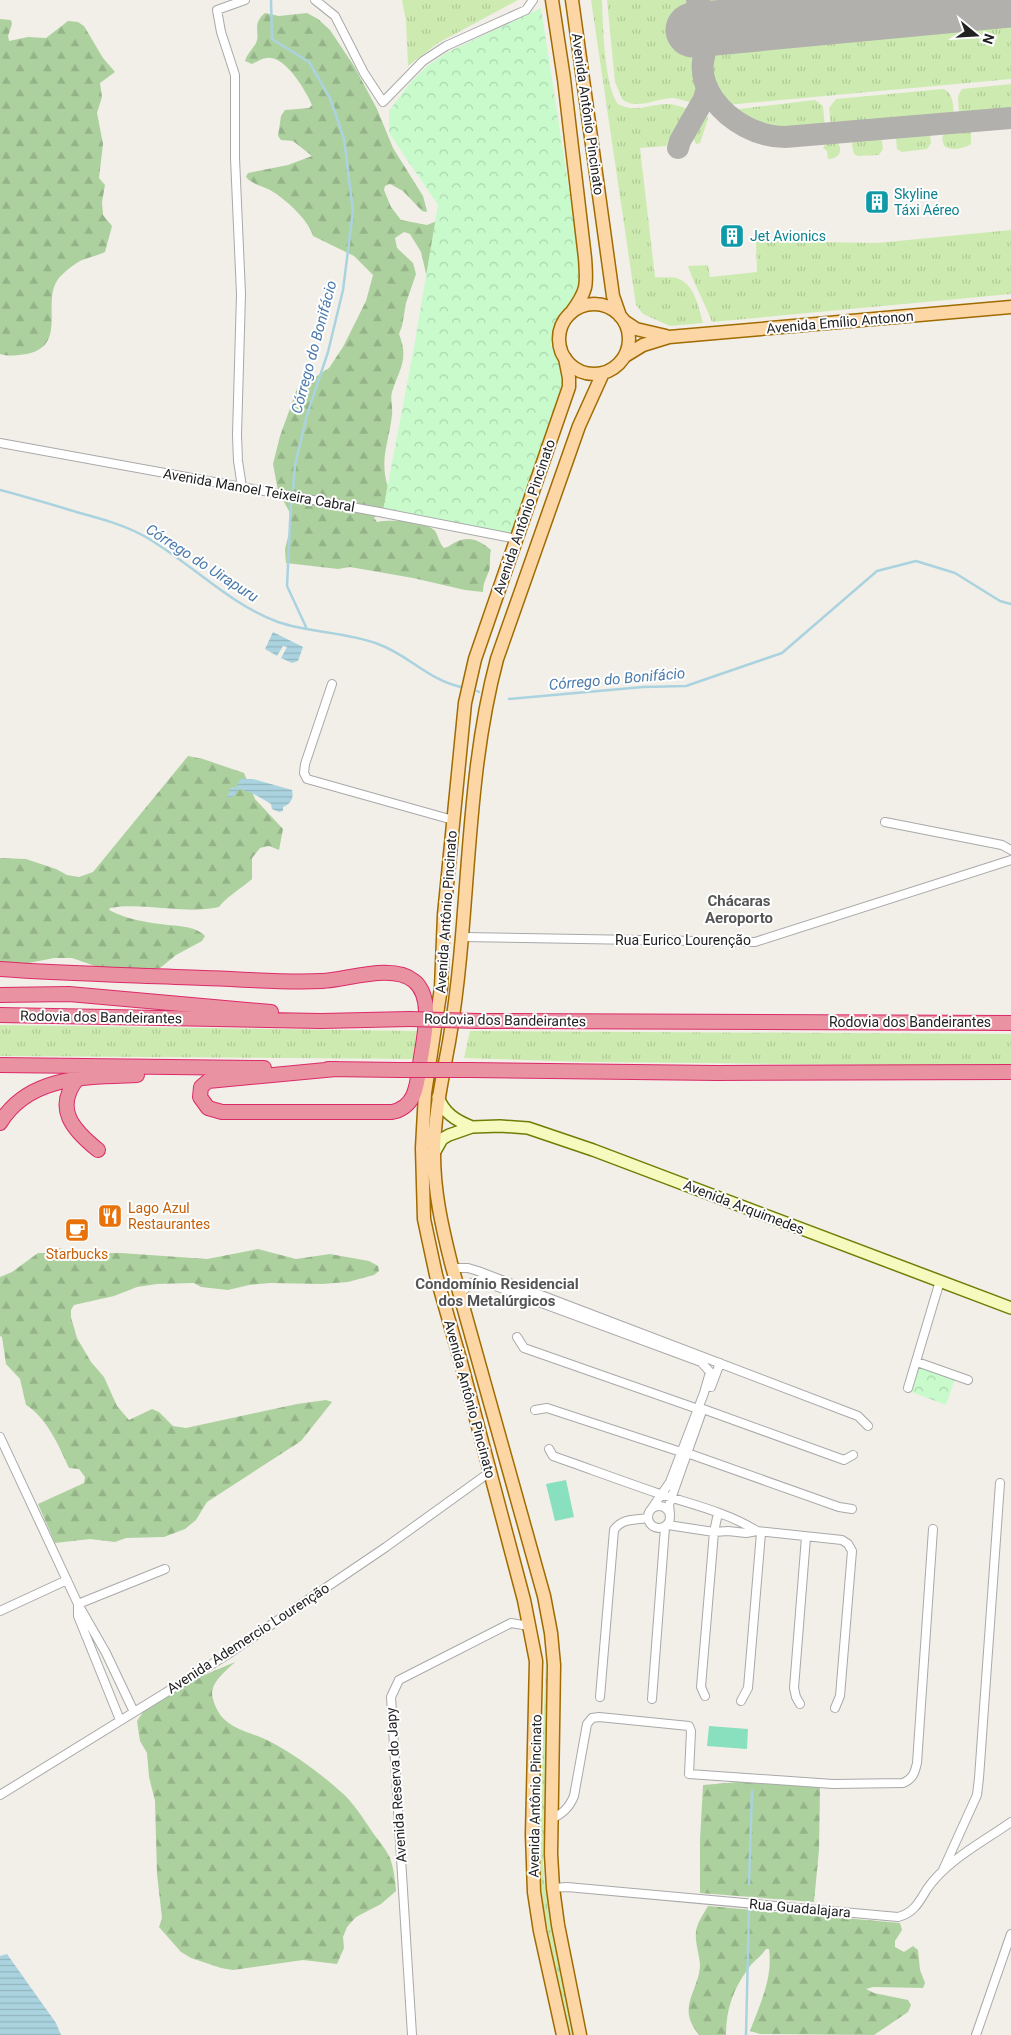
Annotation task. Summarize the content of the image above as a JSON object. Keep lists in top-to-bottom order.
{
  "streets": {
    "highway": ["Rodovia dos Bandeirantes"],
    "main road": ["Avenida Antônio Pincinato", "Avenida Emílio Antonon", "Avenida Arquimedes"],
    "street": [
      "Avenida Manoel Teixeira Cabral",
      "Rua Eurico Lourenção",
      "Avenida Ademercio Lourenção",
      "Avenida Reserva do Japy",
      "Rua Guadalajara"
    ]
  },
  "crossings": [
    ["Avenida Antônio Pincinato", "Avenida Manoel Teixeira Cabral"],
    ["Avenida Antônio Pincinato", "Rua Eurico Lourenção"],
    ["Avenida Antônio Pincinato", "Avenida Arquimedes"],
    ["Avenida Antônio Pincinato", "Avenida Ademercio Lourenção"],
    ["Avenida Antônio Pincinato", "Avenida Reserva do Japy"],
    ["Avenida Antônio Pincinato", "Rua Guadalajara"]
  ],
  "districts": ["Chácaras Aeroporto", "Condomínio Residencial dos Metalúrgicos"],
  "water": ["Córrego do Bonifácio", "Córrego do Uirapuru"],
  "places": {
    "building": ["Skyline Táxi Aéreo", "Jet Avionics"],
    "restaurant": ["Lago Azul Restaurantes"],
    "cafe": ["Starbucks"]
  },
  "north": "right"
}
